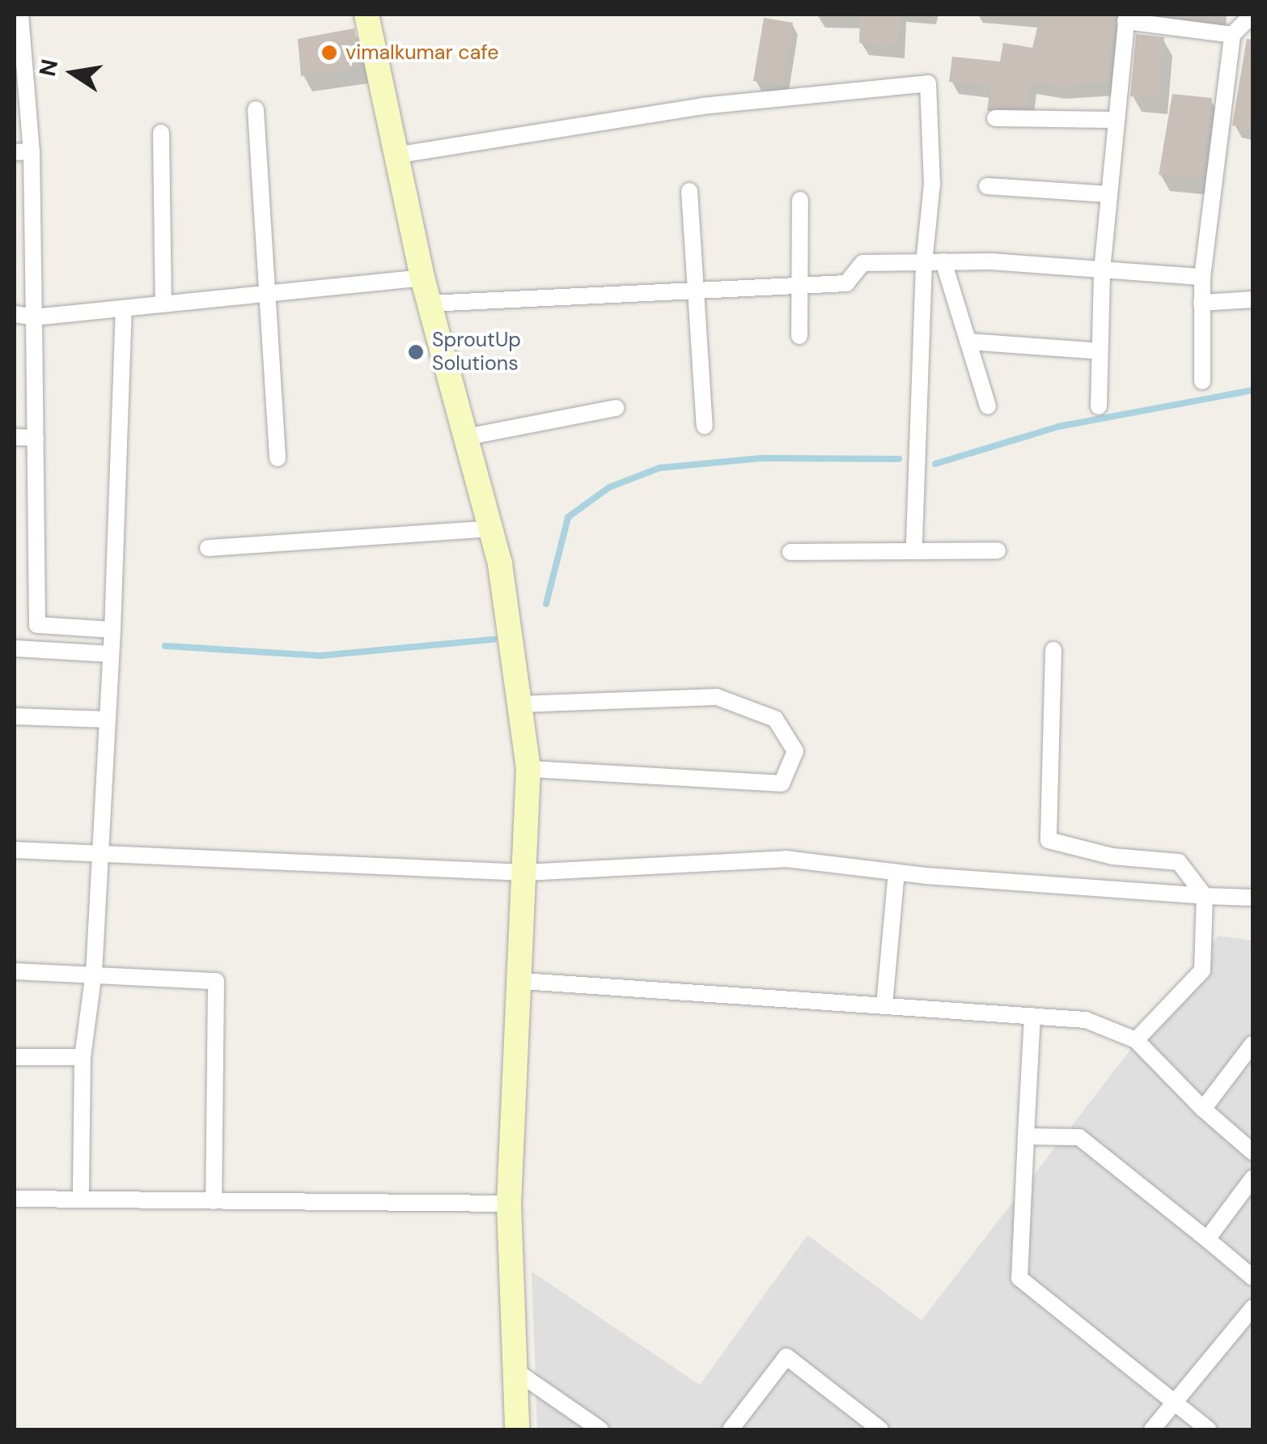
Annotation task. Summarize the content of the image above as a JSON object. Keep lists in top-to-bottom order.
{
  "places": ["vimalkumar cafe", "SproutUp Solutions"],
  "north": "left"
}
